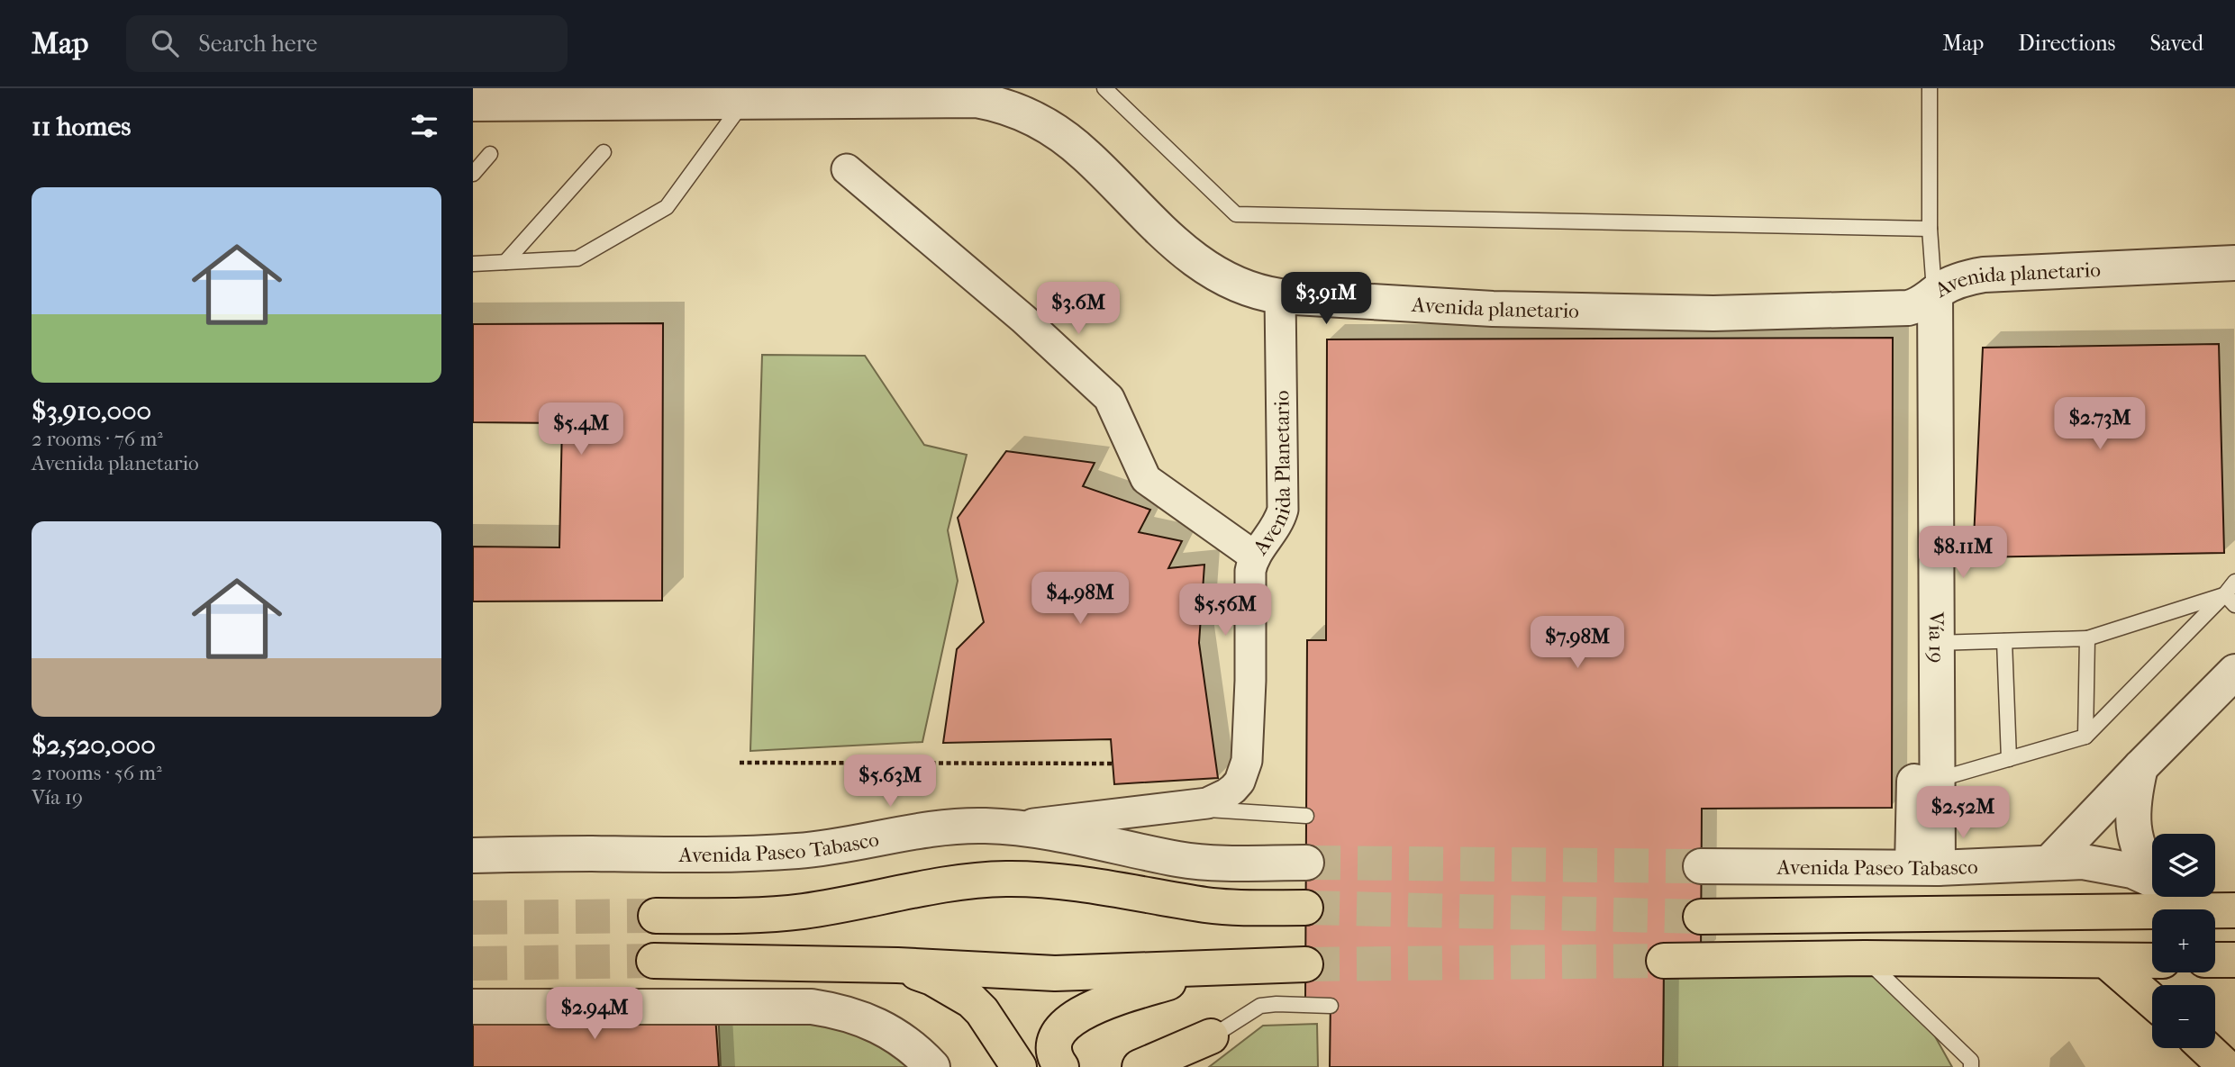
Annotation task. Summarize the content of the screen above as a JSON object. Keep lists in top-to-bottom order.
{
  "streets": {
    "street": [
      "Avenida planetario",
      "Avenida Planetario",
      "Vía 19",
      "Avenida Paseo Tabasco"
    ]
  },
  "crossings": [
    ["Avenida planetario", "Avenida Planetario"],
    ["Avenida planetario", "Vía 19"],
    ["Avenida Planetario", "Avenida Paseo Tabasco"],
    ["Vía 19", "Avenida Paseo Tabasco"]
  ],
  "page": {
    "header": "Map",
    "search": "Search here",
    "nav": ["Map", "Directions", "Saved"],
    "heading": "11 homes",
    "list": [
      {
        "name": "$3,910,000",
        "note": "2 rooms · 76 m² · Avenida planetario"
      },
      {
        "name": "$2,520,000",
        "note": "2 rooms · 56 m² · Vía 19"
      }
    ],
    "price": [
      "$3.91M",
      "$3.6M",
      "$2.73M",
      "$5.4M",
      "$8.11M",
      "$4.98M",
      "$5.56M",
      "$7.98M",
      "$5.63M",
      "$2.52M",
      "$2.94M"
    ],
    "map_buttons": ["+", "−"]
  }
}
